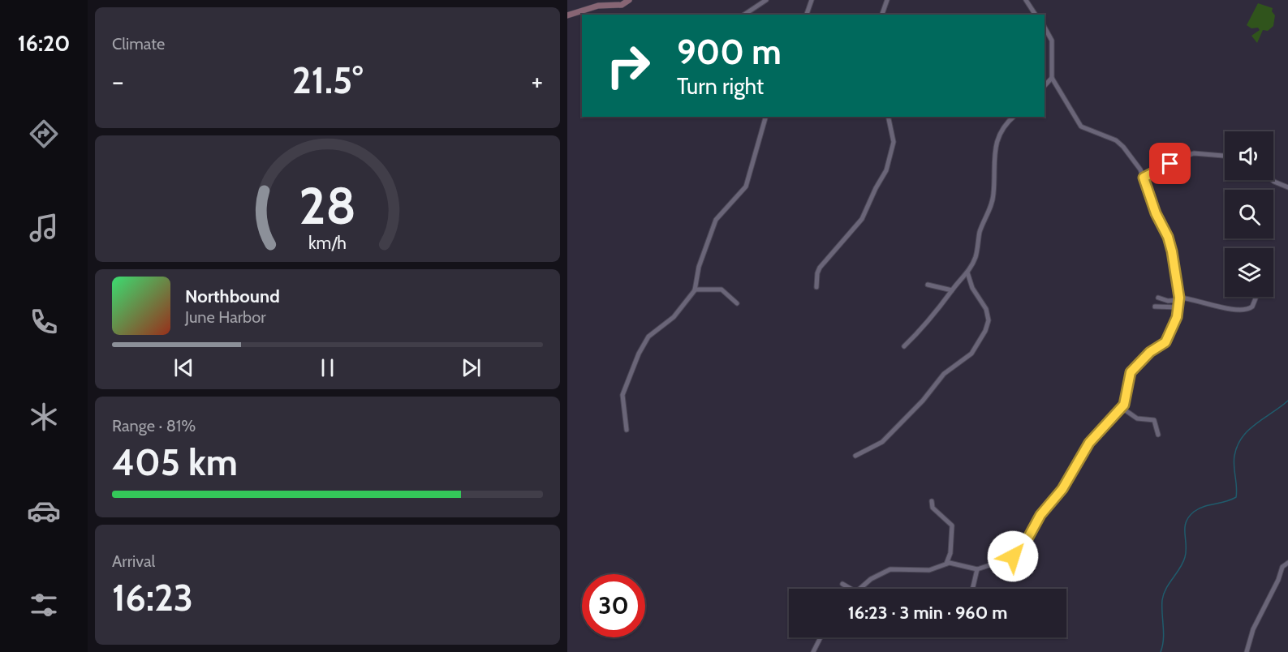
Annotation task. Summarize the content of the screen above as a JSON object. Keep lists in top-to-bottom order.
{
  "page": {
    "tabs": "16:20",
    "tile": [
      "Climate",
      ["Range · 81%", "405 km"],
      ["Arrival", "16:23"]
    ],
    "turn": ["900 m", "Turn right"],
    "heat": ["−", "21.5°", "+"],
    "song": ["Northbound", "June Harbor"],
    "limit": "30",
    "trip": "16:23 · 3 min · 960 m",
    "gauge": ["28", "km/h"]
  }
}
